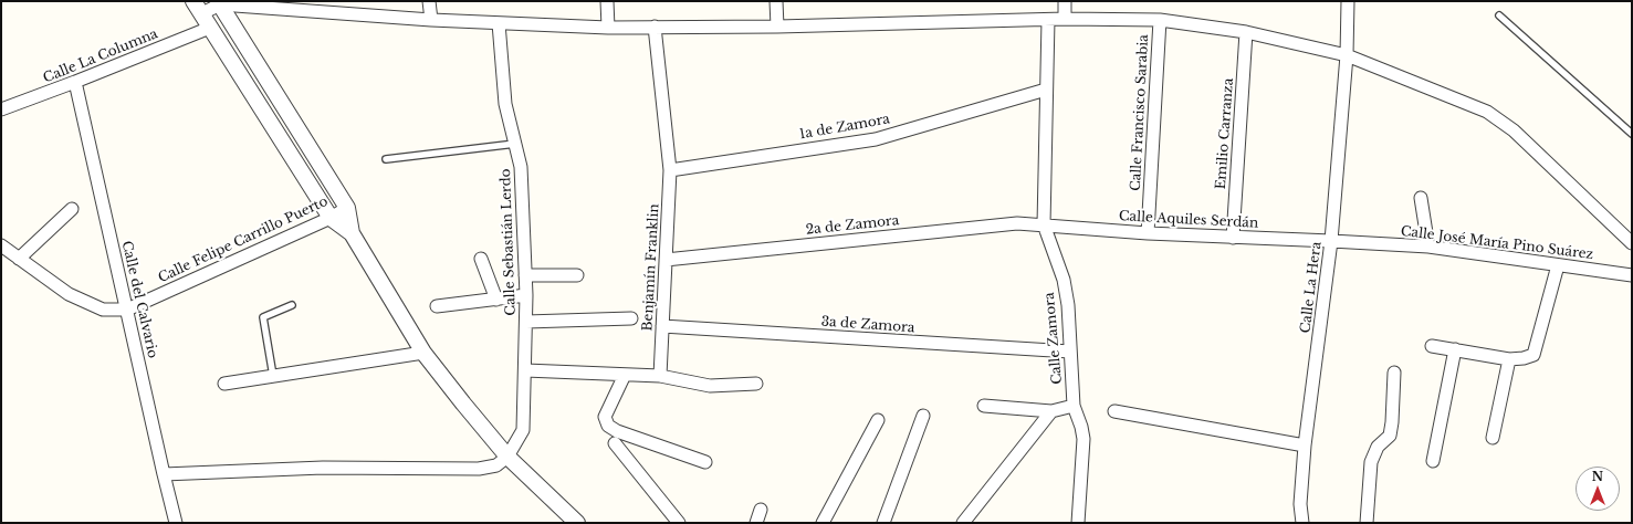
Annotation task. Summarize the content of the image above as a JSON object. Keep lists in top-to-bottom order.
{
  "streets": {
    "street": [
      "Calle La Columna",
      "Calle Francisco Sarabia",
      "1a de Zamora",
      "Emilio Carranza",
      "Calle Aquiles Serdán",
      "2a de Zamora",
      "Calle Felipe Carrillo Puerto",
      "Calle Sebastián Lerdo",
      "Calle José María Pino Suárez",
      "Benjamín Franklin",
      "Calle La Hera",
      "Calle del Calvario",
      "3a de Zamora",
      "Calle Zamora"
    ]
  },
  "crossings": [
    ["Calle La Columna", "Calle del Calvario"],
    ["Calle Francisco Sarabia", "Calle Aquiles Serdán"],
    ["1a de Zamora", "Benjamín Franklin"],
    ["1a de Zamora", "Calle Zamora"],
    ["Emilio Carranza", "Calle Aquiles Serdán"],
    ["Calle Aquiles Serdán", "2a de Zamora"],
    ["Calle Aquiles Serdán", "Calle José María Pino Suárez"],
    ["Calle Aquiles Serdán", "Calle La Hera"],
    ["Calle Aquiles Serdán", "Calle Zamora"],
    ["2a de Zamora", "Benjamín Franklin"],
    ["2a de Zamora", "Calle Zamora"],
    ["Calle Felipe Carrillo Puerto", "Calle del Calvario"],
    ["Calle José María Pino Suárez", "Calle La Hera"],
    ["Benjamín Franklin", "3a de Zamora"],
    ["3a de Zamora", "Calle Zamora"]
  ],
  "north": "top"
}
